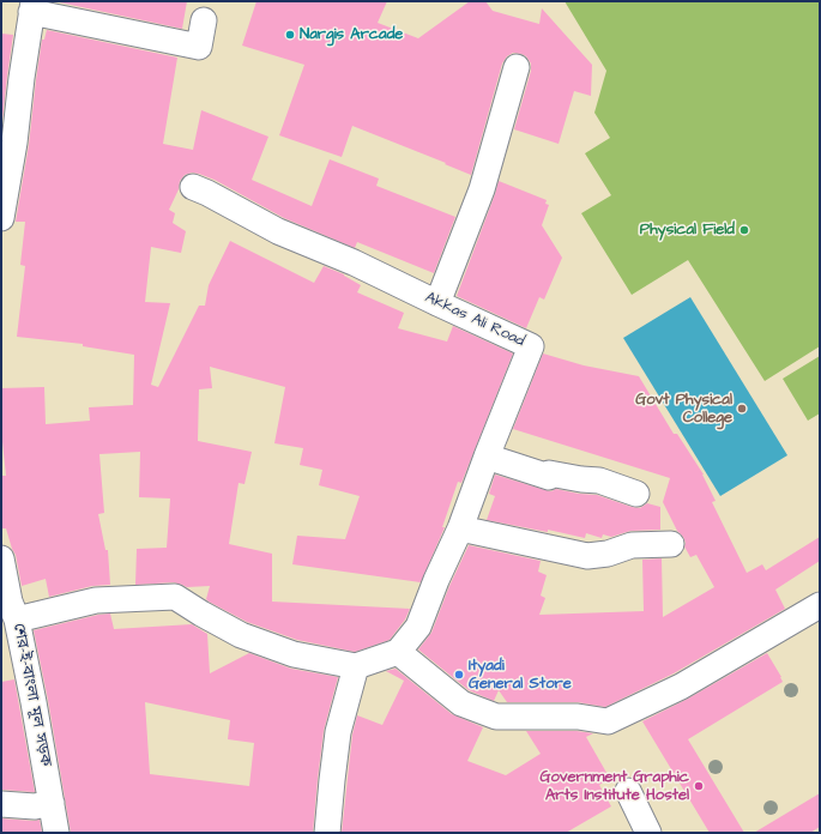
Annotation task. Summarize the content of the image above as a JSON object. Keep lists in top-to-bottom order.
{
  "streets": {
    "street": ["Akkas Ali Road", "শের-ই-বাংলা মূল সড়ক"]
  },
  "places": [
    "Nargis Arcade",
    "Physical Field",
    "Govt Physical College",
    "Ityadi General Store",
    "Government Graphic Arts Institute Hostel"
  ]
}
